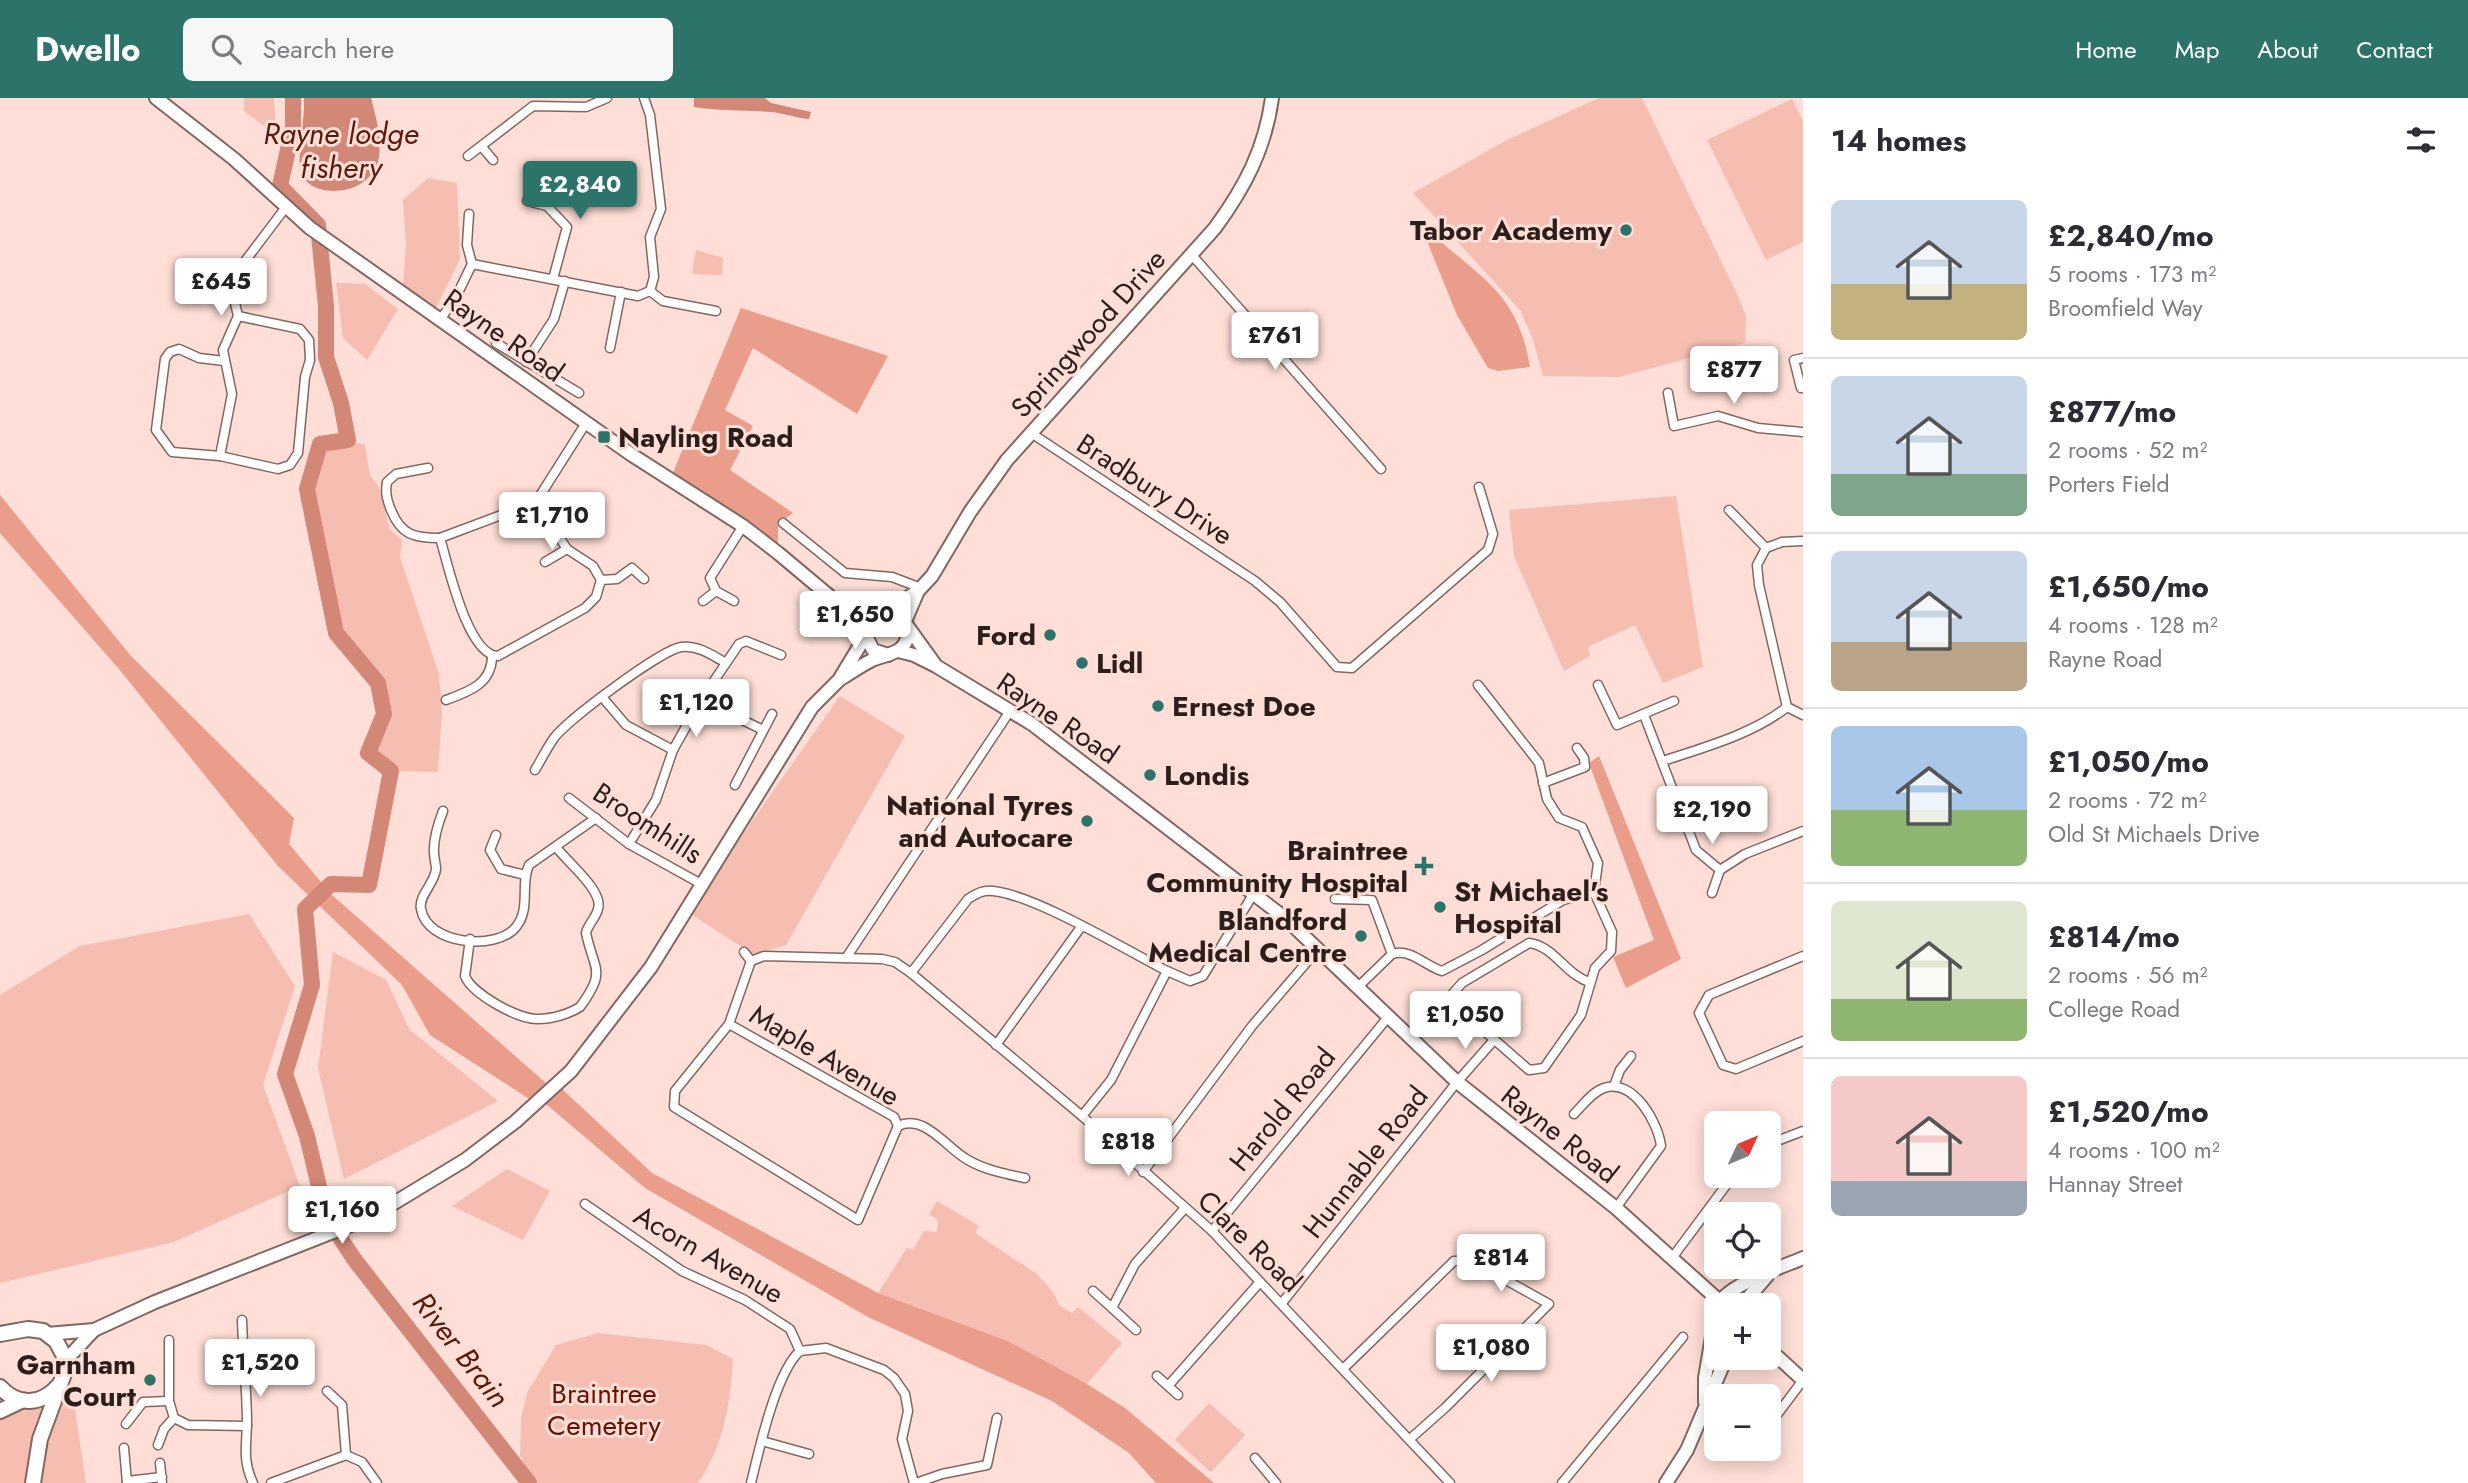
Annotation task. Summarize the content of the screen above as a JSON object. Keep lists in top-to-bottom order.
{
  "streets": {
    "main road": ["Springwood Drive", "Rayne Road"],
    "street": [
      "Bradbury Drive",
      "Broomhills",
      "Maple Avenue",
      "Harold Road",
      "Hunnable Road",
      "Clare Road",
      "Acorn Avenue"
    ]
  },
  "crossings": [
    ["Springwood Drive", "Rayne Road"],
    ["Springwood Drive", "Bradbury Drive"],
    ["Rayne Road", "Harold Road"],
    ["Rayne Road", "Hunnable Road"],
    ["Harold Road", "Clare Road"],
    ["Hunnable Road", "Clare Road"]
  ],
  "water": ["Rayne lodge fishery", "River Brain"],
  "parks": ["Braintree Cemetery"],
  "places": {
    "other": [
      "Tabor Academy",
      "Ford",
      "Lidl",
      "Ernest Doe",
      "Londis",
      "National Tyres and Autocare",
      "St Michael's Hospital",
      "Blandford Medical Centre",
      "Garnham Court"
    ],
    "transit": ["Nayling Road"],
    "health": ["Braintree Community Hospital"]
  },
  "north": "top right",
  "page": {
    "header": "Dwello",
    "search": "Search here",
    "nav": [
      "Home",
      "Map",
      "About",
      "Contact"
    ],
    "heading": "14 homes",
    "price": [
      "£2,840",
      "£645",
      "£761",
      "£877",
      "£1,710",
      "£1,650",
      "£1,120",
      "£2,190",
      "£1,050",
      "£818",
      "£1,160",
      "£814",
      "£1,080",
      "£1,520"
    ],
    "list": [
      {
        "name": "£2,840/mo",
        "note": "5 rooms · 173 m² · Broomfield Way"
      },
      {
        "name": "£877/mo",
        "note": "2 rooms · 52 m² · Porters Field"
      },
      {
        "name": "£1,650/mo",
        "note": "4 rooms · 128 m² · Rayne Road"
      },
      {
        "name": "£1,050/mo",
        "note": "2 rooms · 72 m² · Old St Michaels Drive"
      },
      {
        "name": "£814/mo",
        "note": "2 rooms · 56 m² · College Road"
      },
      {
        "name": "£1,520/mo",
        "note": "4 rooms · 100 m² · Hannay Street"
      }
    ],
    "map_buttons": ["+", "−"]
  }
}
